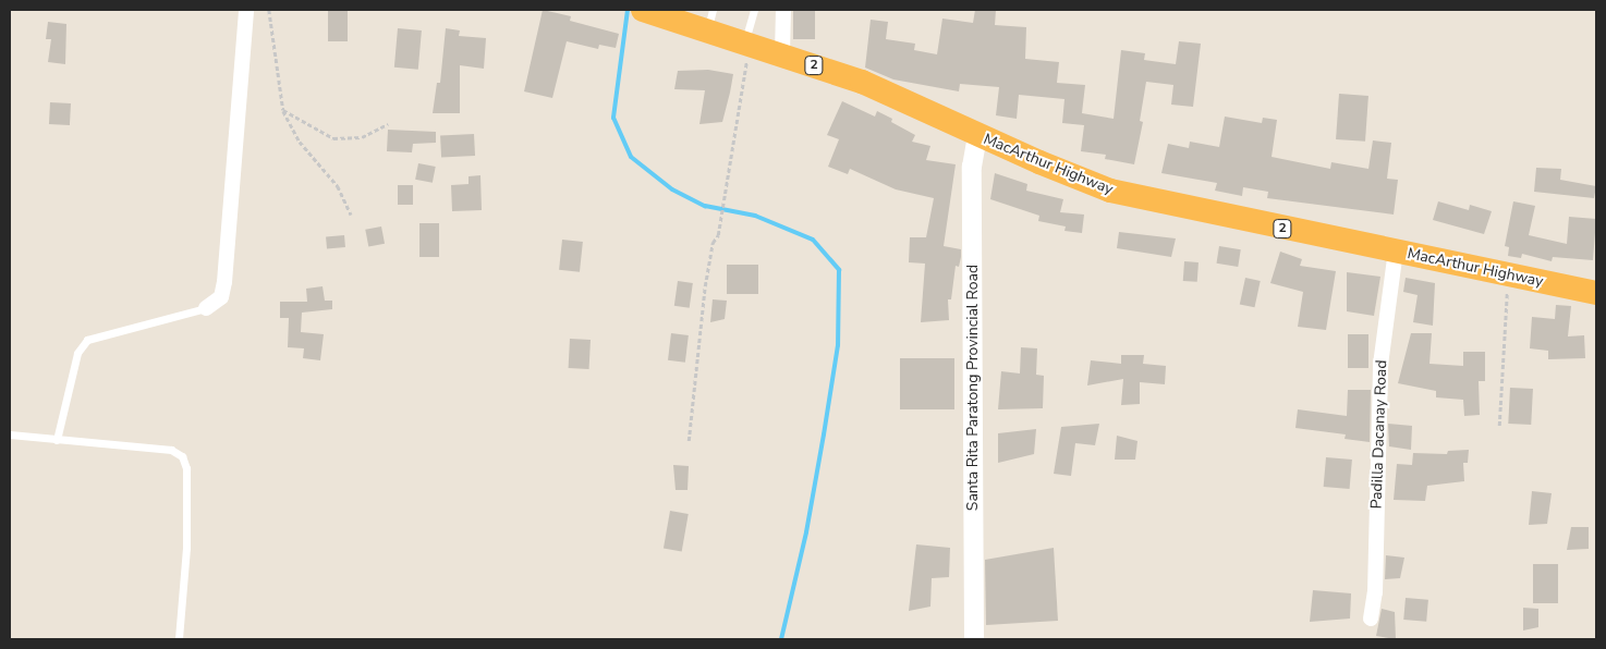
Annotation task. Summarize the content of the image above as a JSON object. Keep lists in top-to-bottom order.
{
  "streets": {
    "highway": ["2", "MacArthur Highway"],
    "street": ["Santa Rita Paratong Provincial Road", "Padilla Dacanay Road"]
  },
  "crossings": [
    ["MacArthur Highway", "Santa Rita Paratong Provincial Road"],
    ["MacArthur Highway", "Padilla Dacanay Road"]
  ]
}
